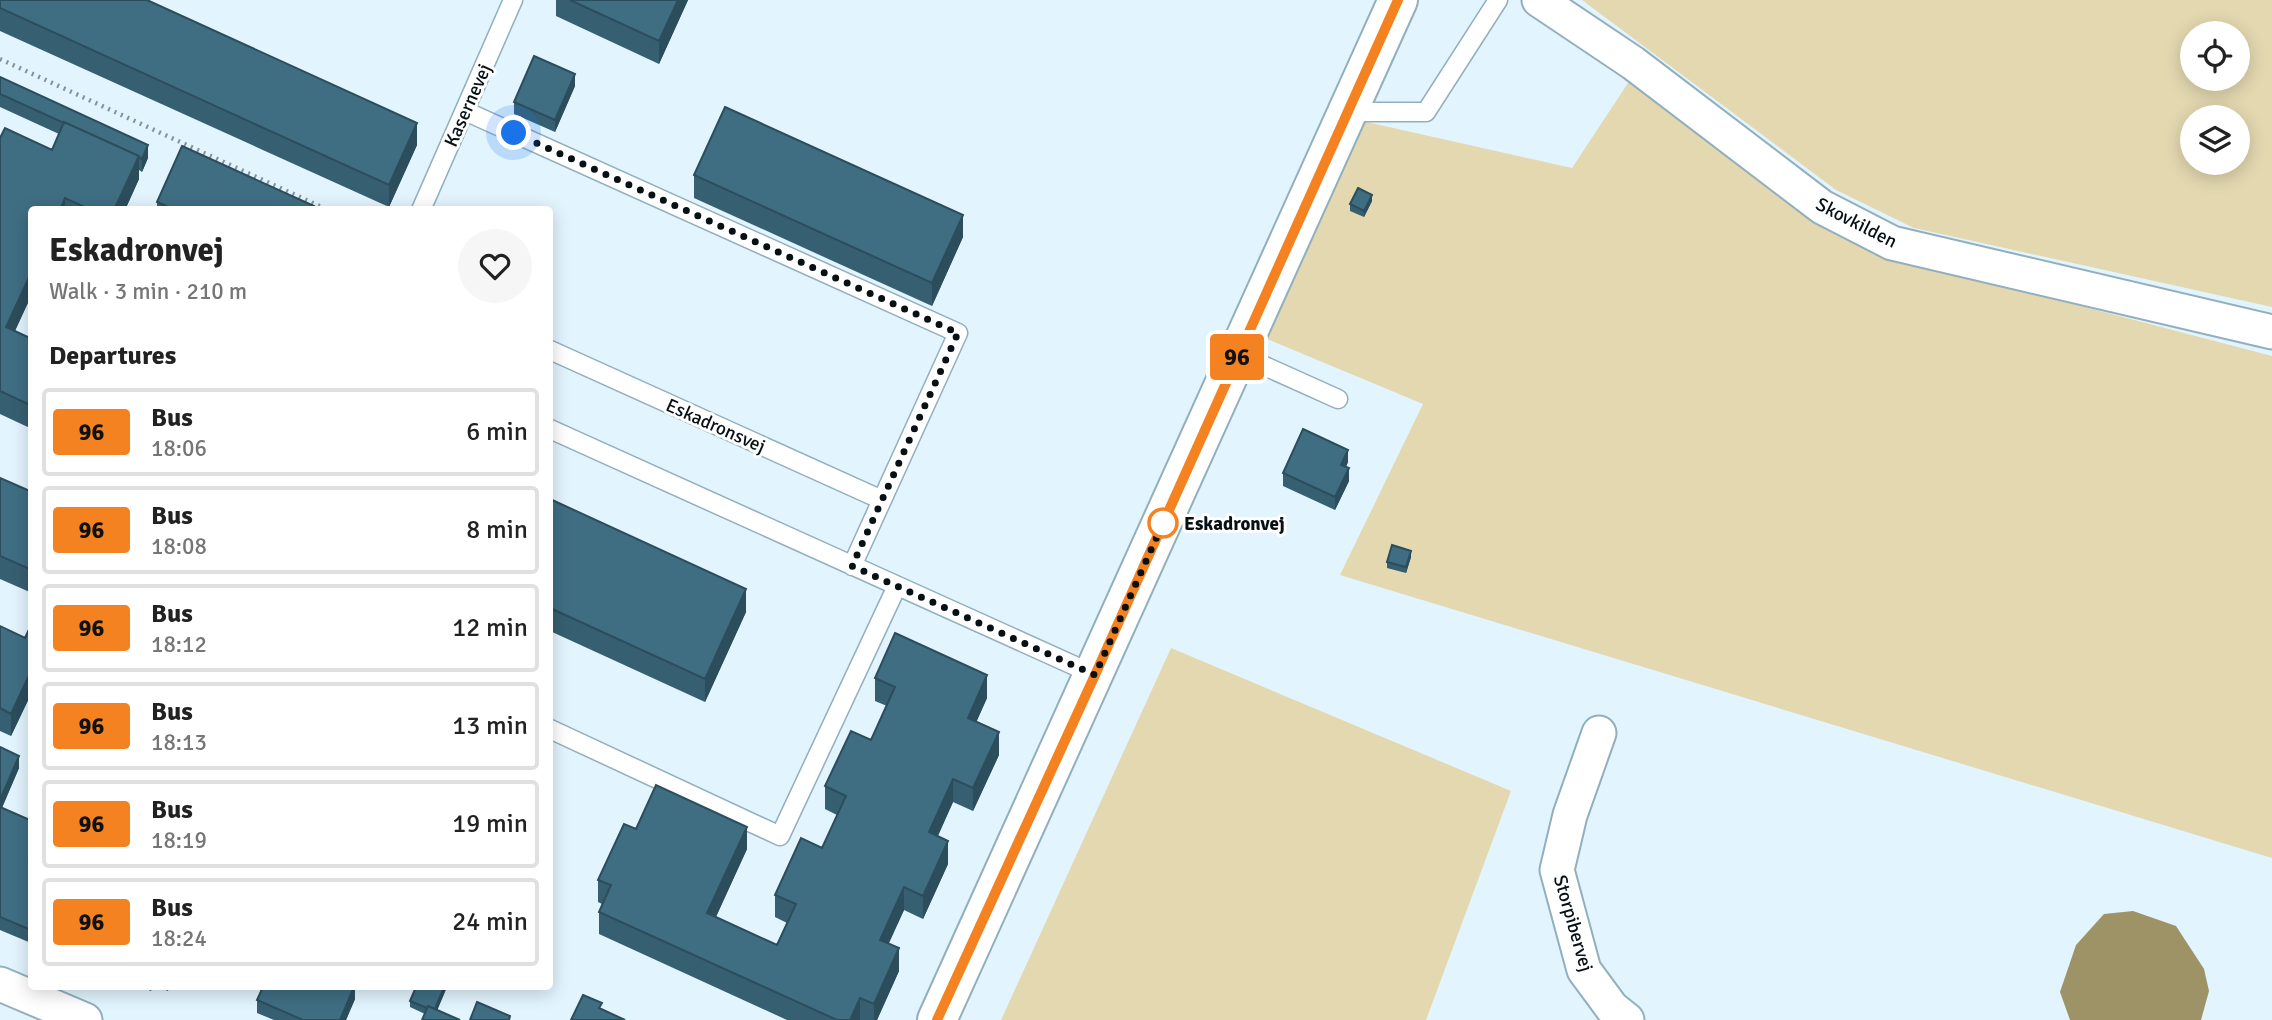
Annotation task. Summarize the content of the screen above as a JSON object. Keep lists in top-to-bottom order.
{
  "streets": {
    "street": ["Skovkilden", "Storpibervej"],
    "lane": ["Kasernevej", "Eskadronsvej"]
  },
  "places": ["Eskadronvej"],
  "lines": ["bus line 96"],
  "page": {
    "on_map": "96",
    "heading": [
      ["Eskadronvej", "Walk · 3 min · 210 m"],
      "Departures"
    ],
    "list": [
      {
        "mark": "96",
        "name": "Bus",
        "note": "18:06",
        "value": "6 min"
      },
      {
        "mark": "96",
        "name": "Bus",
        "note": "18:08",
        "value": "8 min"
      },
      {
        "mark": "96",
        "name": "Bus",
        "note": "18:12",
        "value": "12 min"
      },
      {
        "mark": "96",
        "name": "Bus",
        "note": "18:13",
        "value": "13 min"
      },
      {
        "mark": "96",
        "name": "Bus",
        "note": "18:19",
        "value": "19 min"
      },
      {
        "mark": "96",
        "name": "Bus",
        "note": "18:24",
        "value": "24 min"
      }
    ]
  }
}
